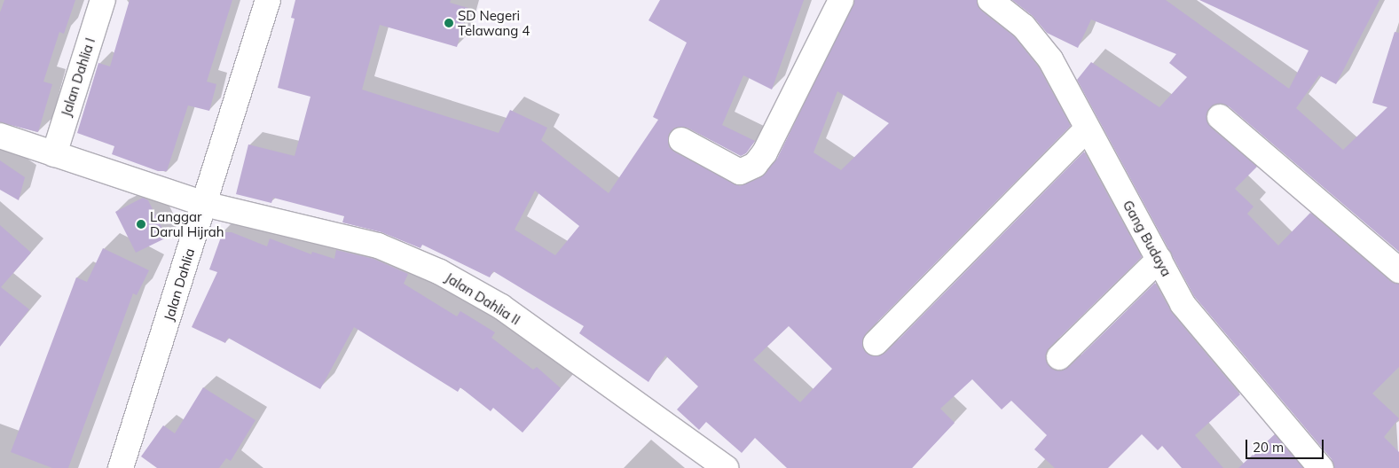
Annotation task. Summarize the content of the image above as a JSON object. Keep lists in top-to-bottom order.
{
  "streets": {
    "street": [
      "Jalan Dahlia I",
      "Gang Budaya",
      "Jalan Dahlia",
      "Jalan Dahlia II"
    ]
  },
  "crossings": [
    ["Jalan Dahlia", "Jalan Dahlia II"]
  ],
  "places": ["SD Negeri Telawang 4", "Langgar Darul Hijrah"],
  "scale_bar": "20 m"
}
